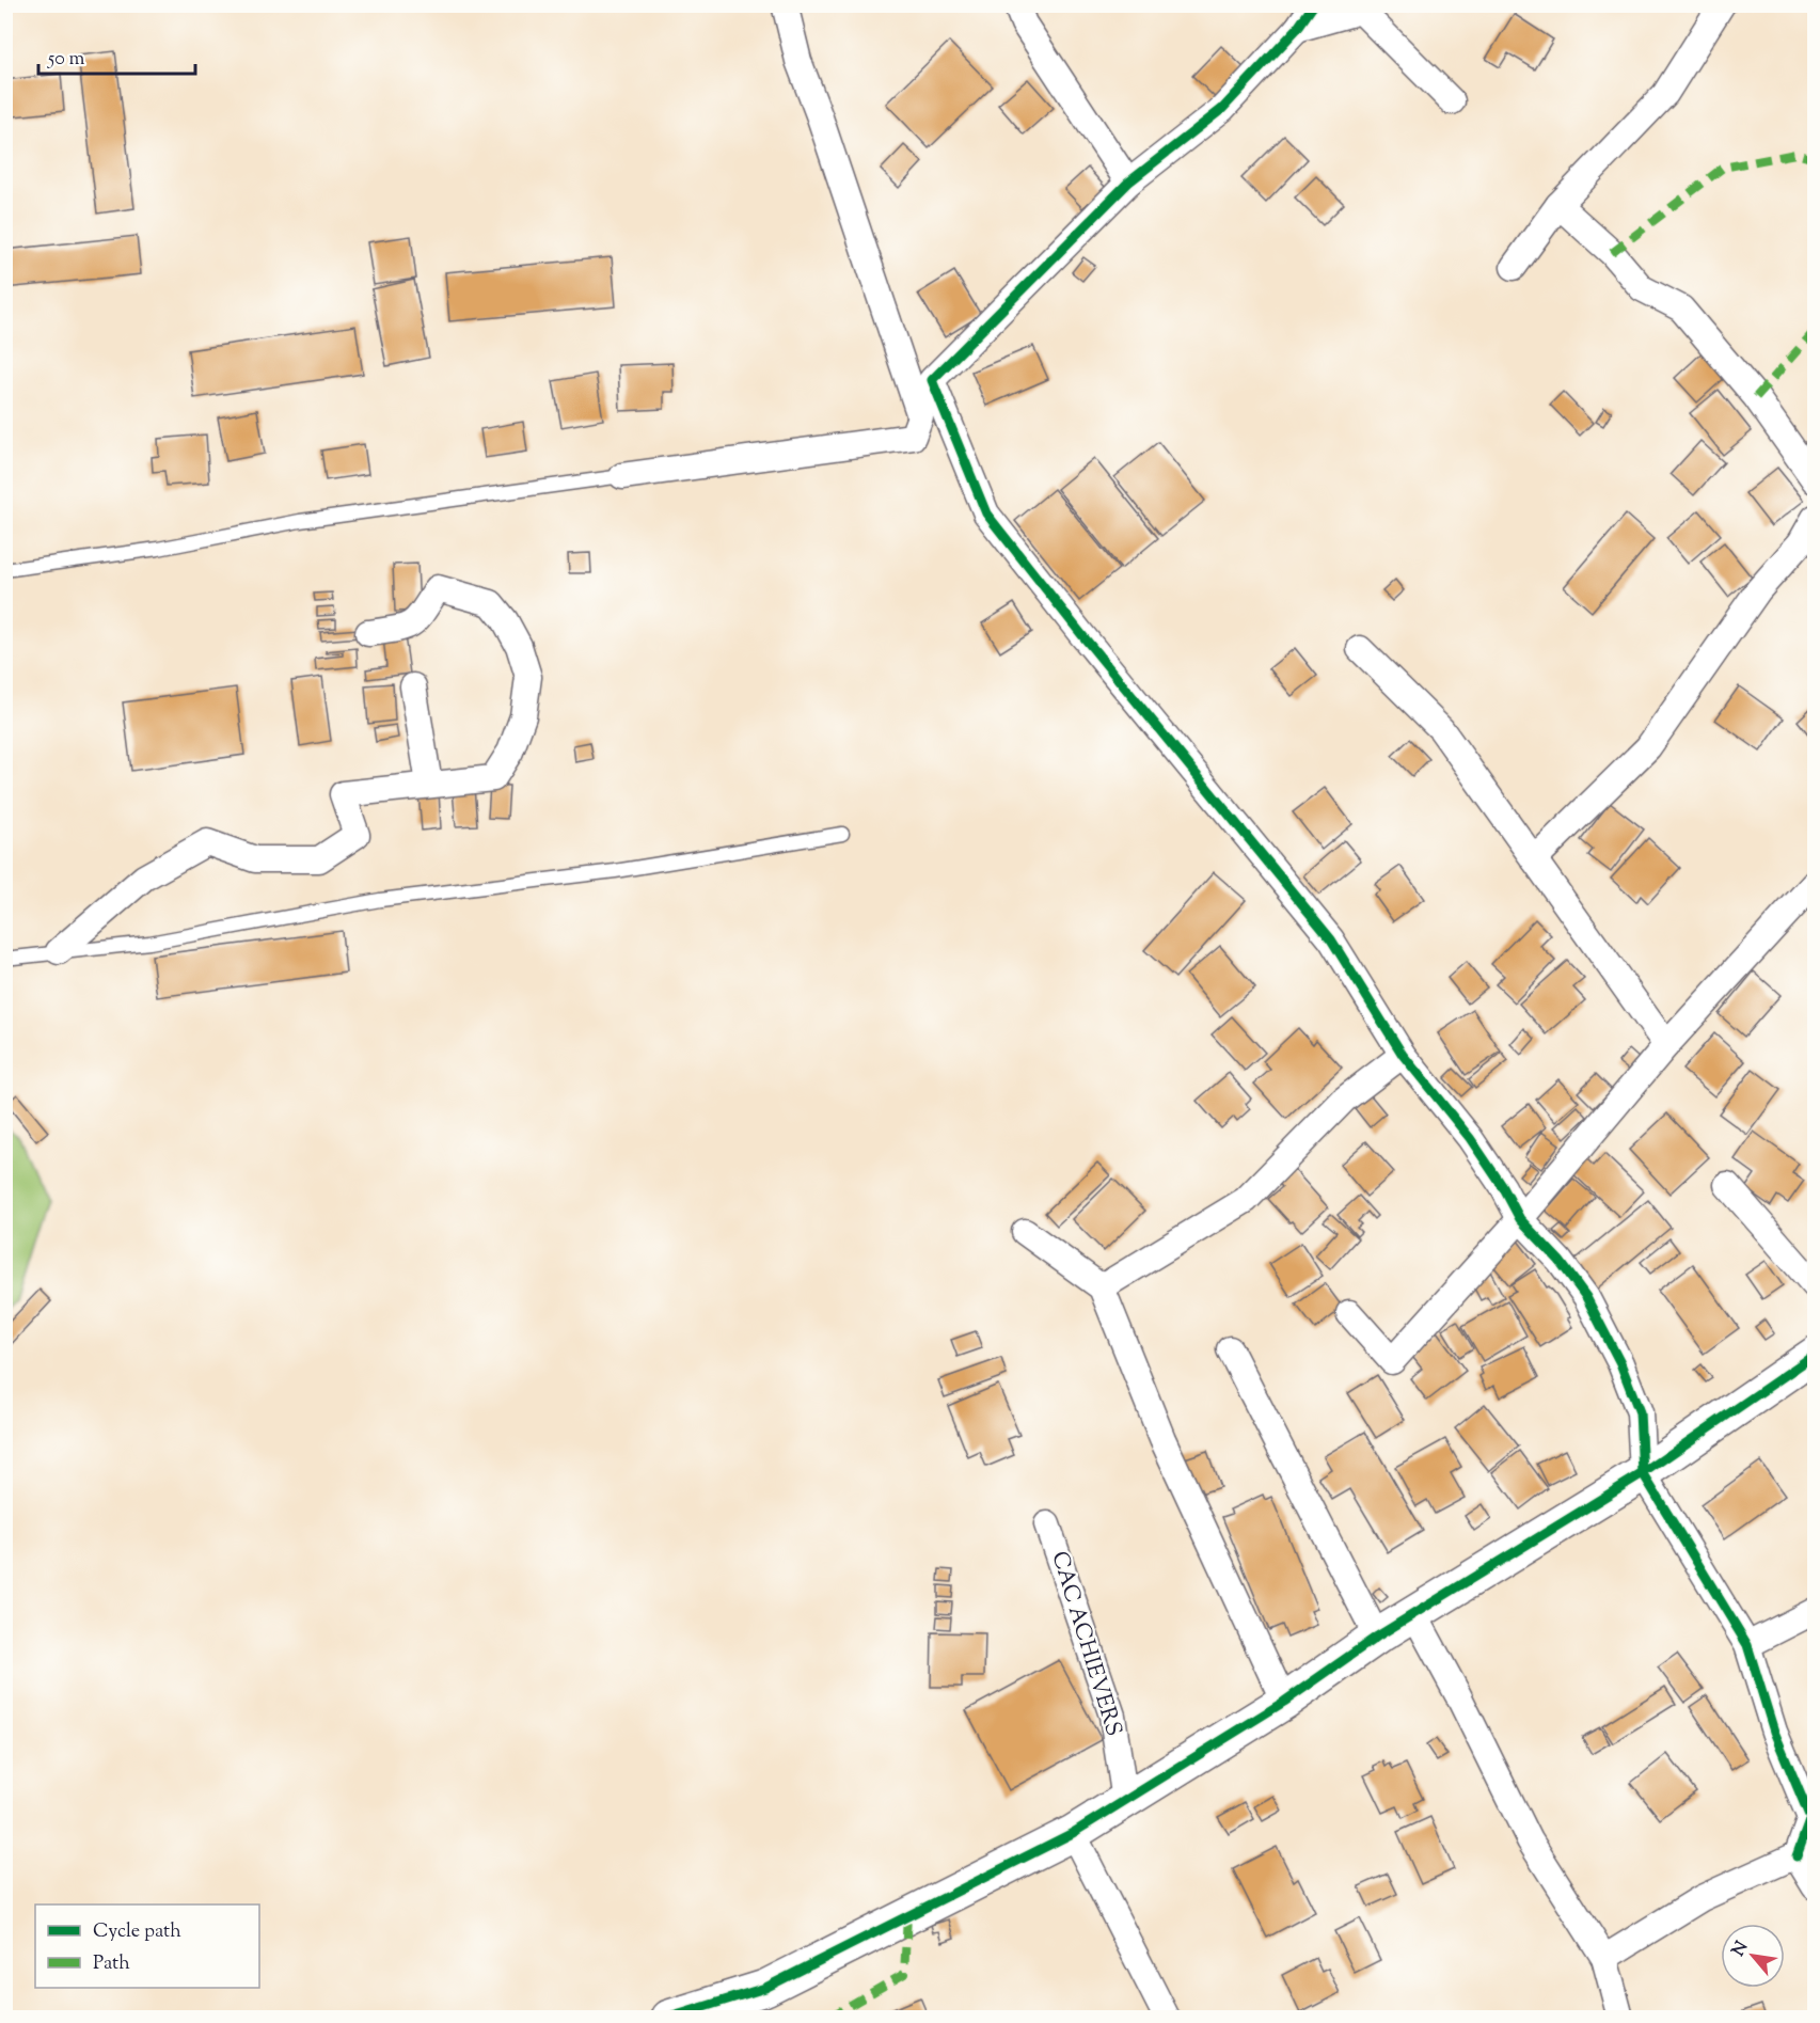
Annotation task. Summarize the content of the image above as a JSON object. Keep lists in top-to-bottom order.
{
  "streets": {
    "street": ["CAC ACHIEVERS"]
  },
  "legend": ["Cycle path", "Path"],
  "scale_bar": "50 m",
  "north": "top left"
}
